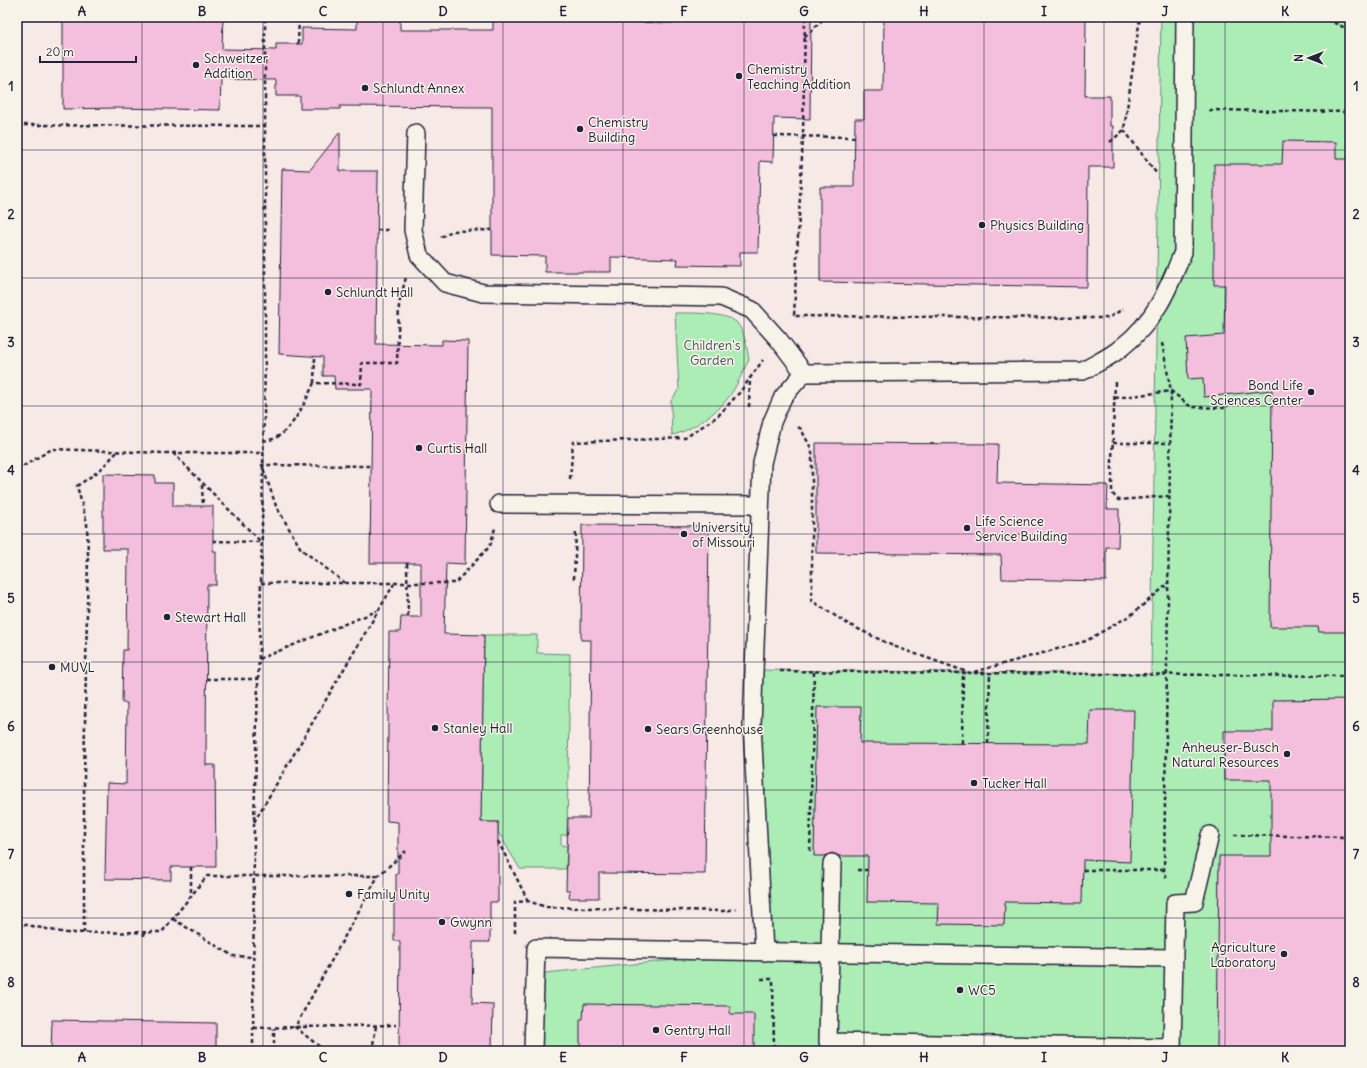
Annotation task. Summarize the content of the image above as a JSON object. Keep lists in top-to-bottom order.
{
  "parks": ["Children's Garden"],
  "places": [
    "Schweitzer Addition",
    "Chemistry Teaching Addition",
    "Schlundt Annex",
    "Chemistry Building",
    "Physics Building",
    "Schlundt Hall",
    "Bond Life Sciences Center",
    "Curtis Hall",
    "Life Science Service Building",
    "University of Missouri",
    "Stewart Hall",
    "MUVL",
    "Stanley Hall",
    "Sears Greenhouse",
    "Anheuser-Busch Natural Resources",
    "Tucker Hall",
    "Family Unity",
    "Gwynn",
    "Agriculture Laboratory",
    "WC5",
    "Gentry Hall"
  ],
  "scale_bar": "20 m",
  "north": "left",
  "grid": {
    "columns": [
      "A",
      "B",
      "C",
      "D",
      "E",
      "F",
      "G",
      "H",
      "I",
      "J",
      "K"
    ],
    "rows": [
      "1",
      "2",
      "3",
      "4",
      "5",
      "6",
      "7",
      "8"
    ]
  }
}
